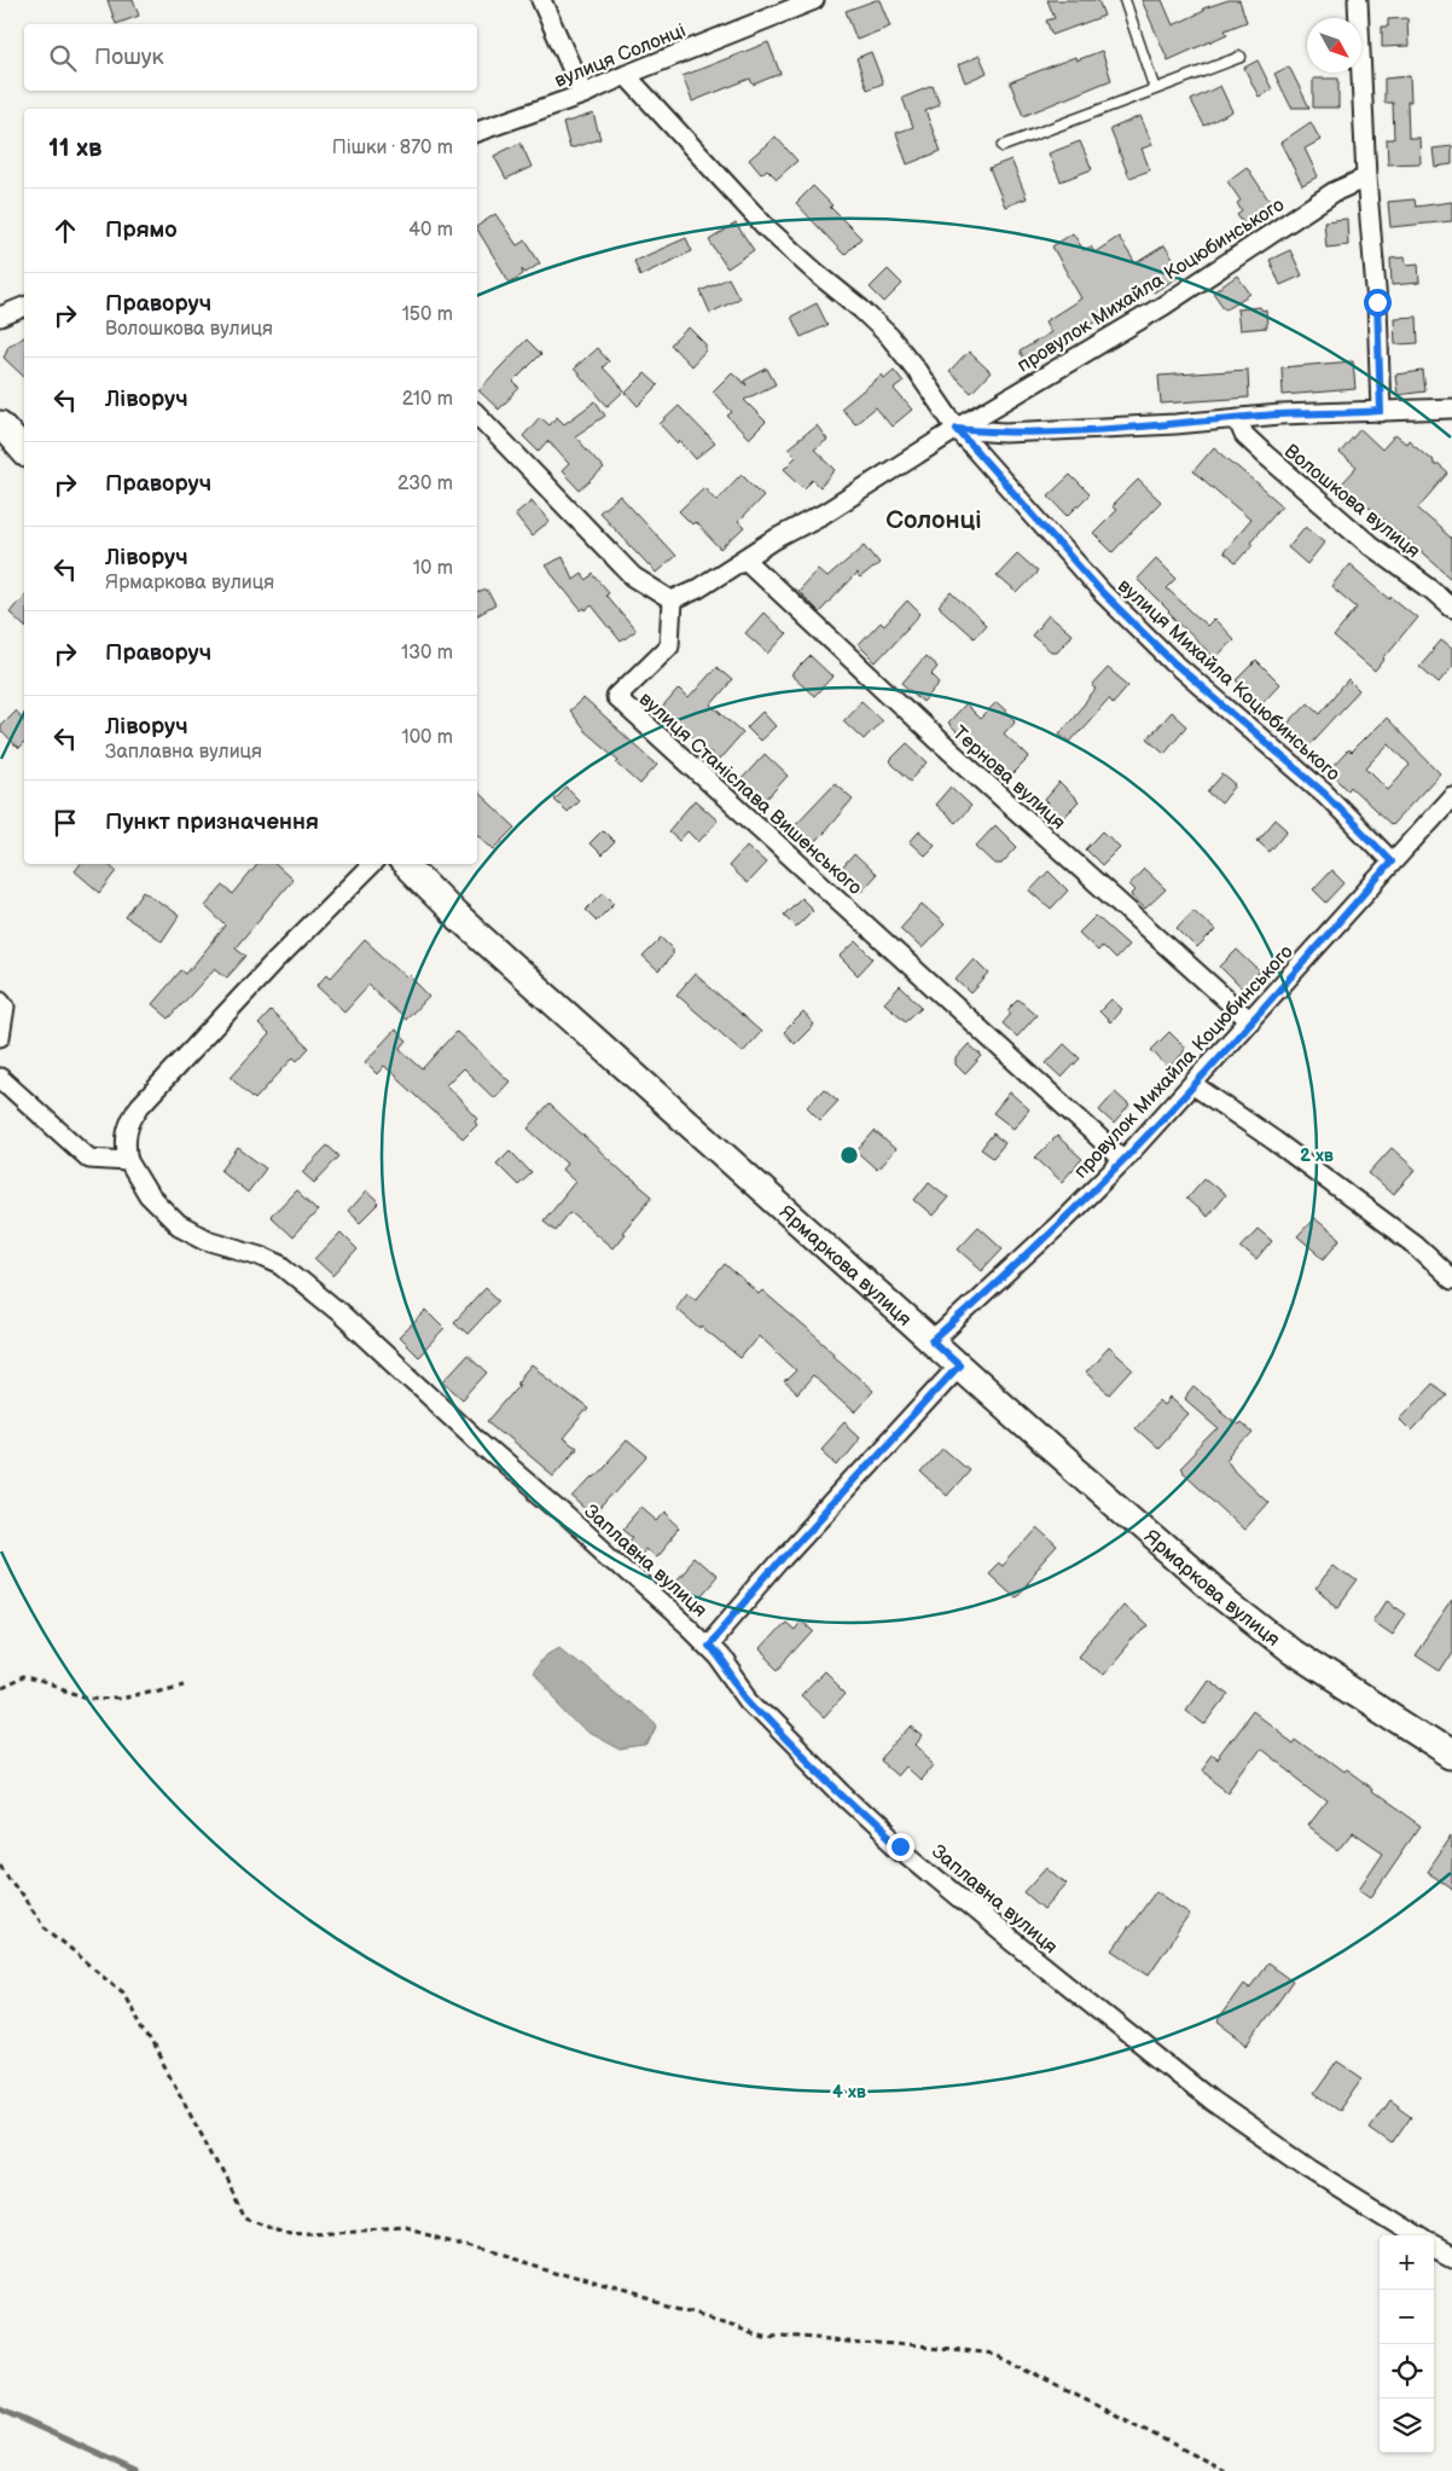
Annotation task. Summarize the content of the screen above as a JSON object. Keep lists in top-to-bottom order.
{
  "streets": {
    "main road": ["Ярмаркова вулиця"],
    "street": [
      "вулиця Солонці",
      "провулок Михайла Коцюбинського",
      "Волошкова вулиця",
      "вулиця Михайла Коцюбинського",
      "Тернова вулиця",
      "вулиця Станіслава Вишенського",
      "Заплавна вулиця"
    ]
  },
  "crossings": [
    ["вулиця Солонці", "вулиця Михайла Коцюбинського"],
    ["провулок Михайла Коцюбинського", "Волошкова вулиця"],
    ["провулок Михайла Коцюбинського", "вулиця Михайла Коцюбинського"],
    ["провулок Михайла Коцюбинського", "Тернова вулиця"],
    ["провулок Михайла Коцюбинського", "вулиця Станіслава Вишенського"],
    ["провулок Михайла Коцюбинського", "Ярмаркова вулиця"],
    ["Волошкова вулиця", "вулиця Михайла Коцюбинського"]
  ],
  "districts": ["Солонці"],
  "north": "bottom right",
  "page": {
    "search": "Пошук",
    "heading": ["11 хв", "Пішки · 870 m"],
    "list": [
      ["Прямо", "40 m"],
      ["Праворуч", "Волошкова вулиця", "150 m"],
      ["Ліворуч", "210 m"],
      ["Праворуч", "230 m"],
      ["Ліворуч", "Ярмаркова вулиця", "10 m"],
      ["Праворуч", "130 m"],
      ["Ліворуч", "Заплавна вулиця", "100 m"],
      "Пункт призначення"
    ],
    "map_buttons": ["+", "−"]
  },
  "rings": ["2 хв", "4 хв"]
}
